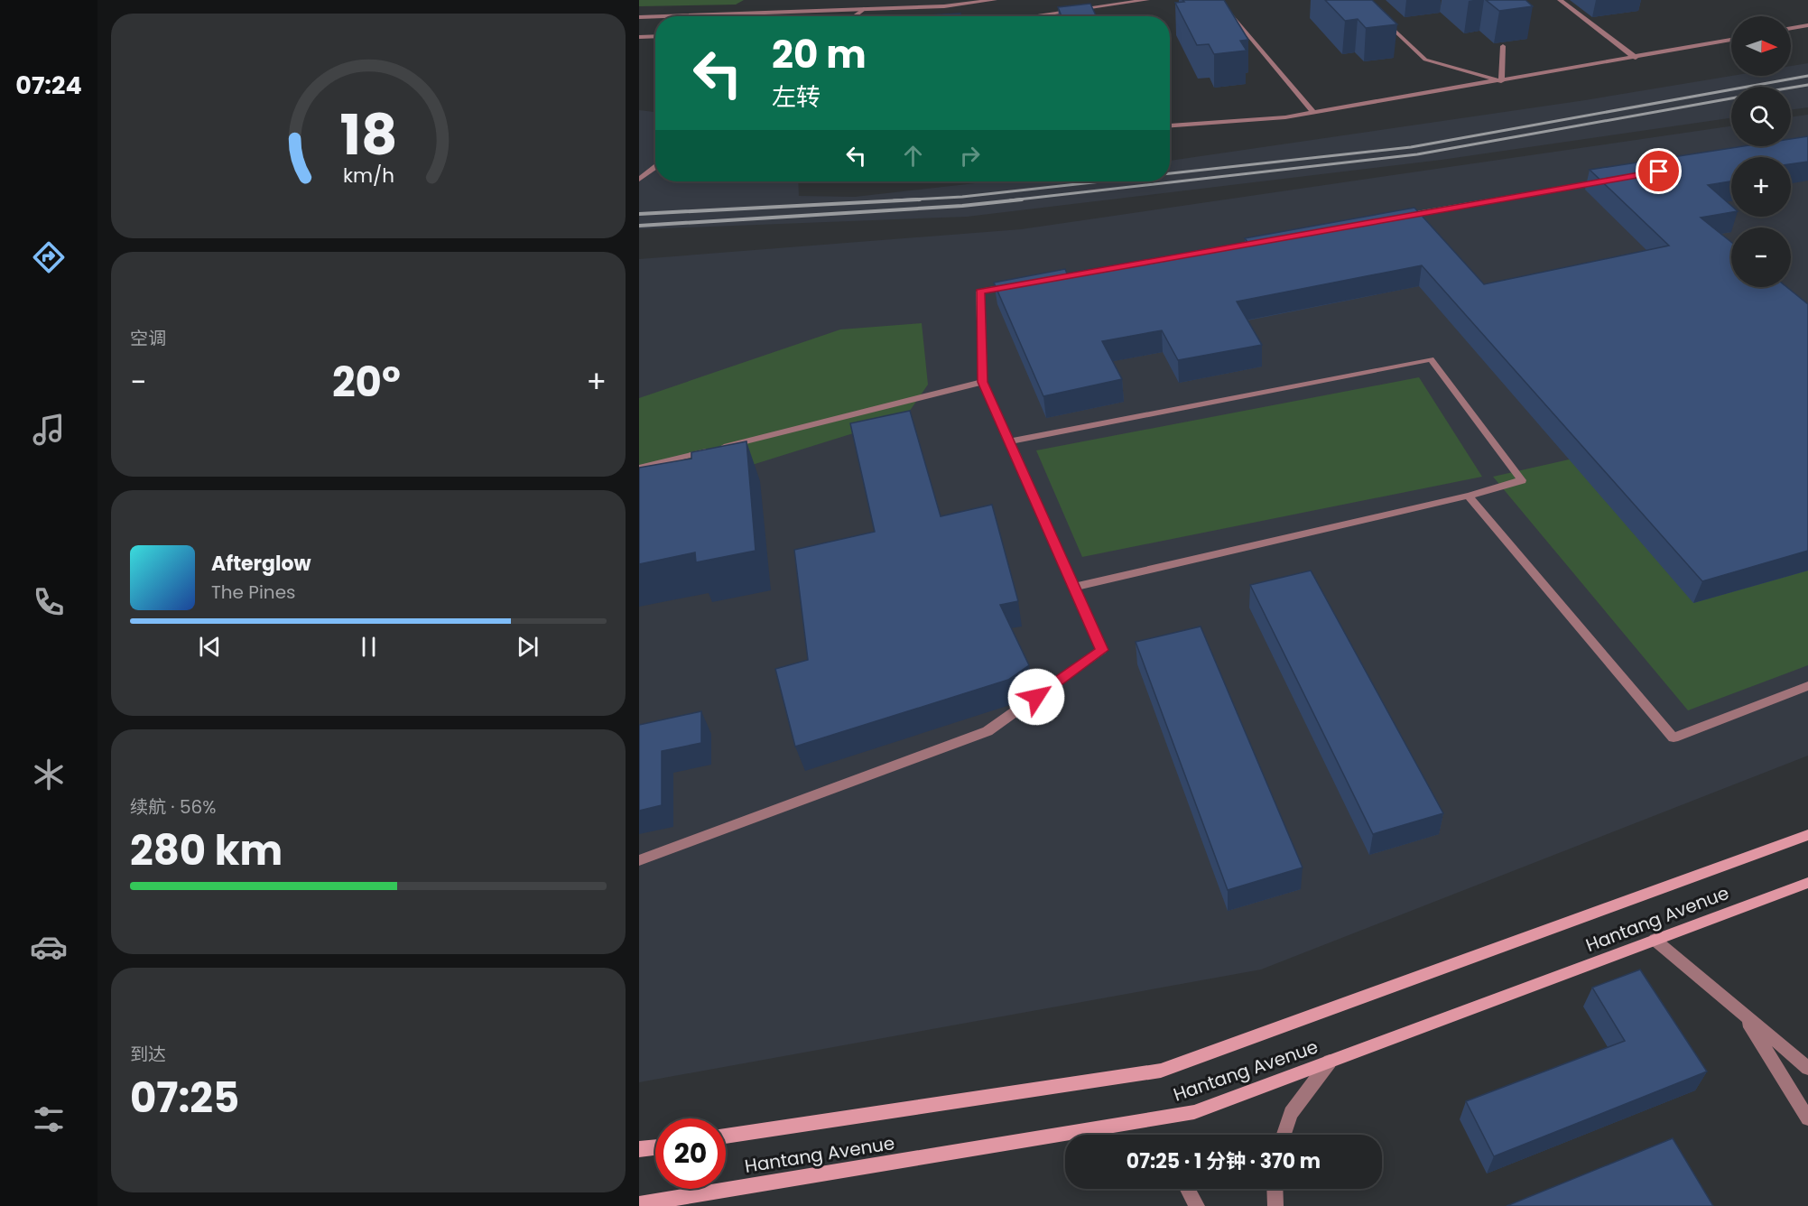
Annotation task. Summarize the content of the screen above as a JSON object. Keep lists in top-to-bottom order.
{
  "streets": {
    "main road": ["Hantang Avenue"]
  },
  "north": "right",
  "page": {
    "tabs": "07:24",
    "map_buttons": ["+", "−"],
    "turn": ["20 m", "左转"],
    "tile": [
      "空调",
      ["续航 · 56%", "280 km"],
      ["到达", "07:25"]
    ],
    "heat": ["−", "20°", "+"],
    "song": ["Afterglow", "The Pines"],
    "limit": "20",
    "trip": "07:25 · 1 分钟 · 370 m",
    "gauge": ["18", "km/h"]
  }
}
